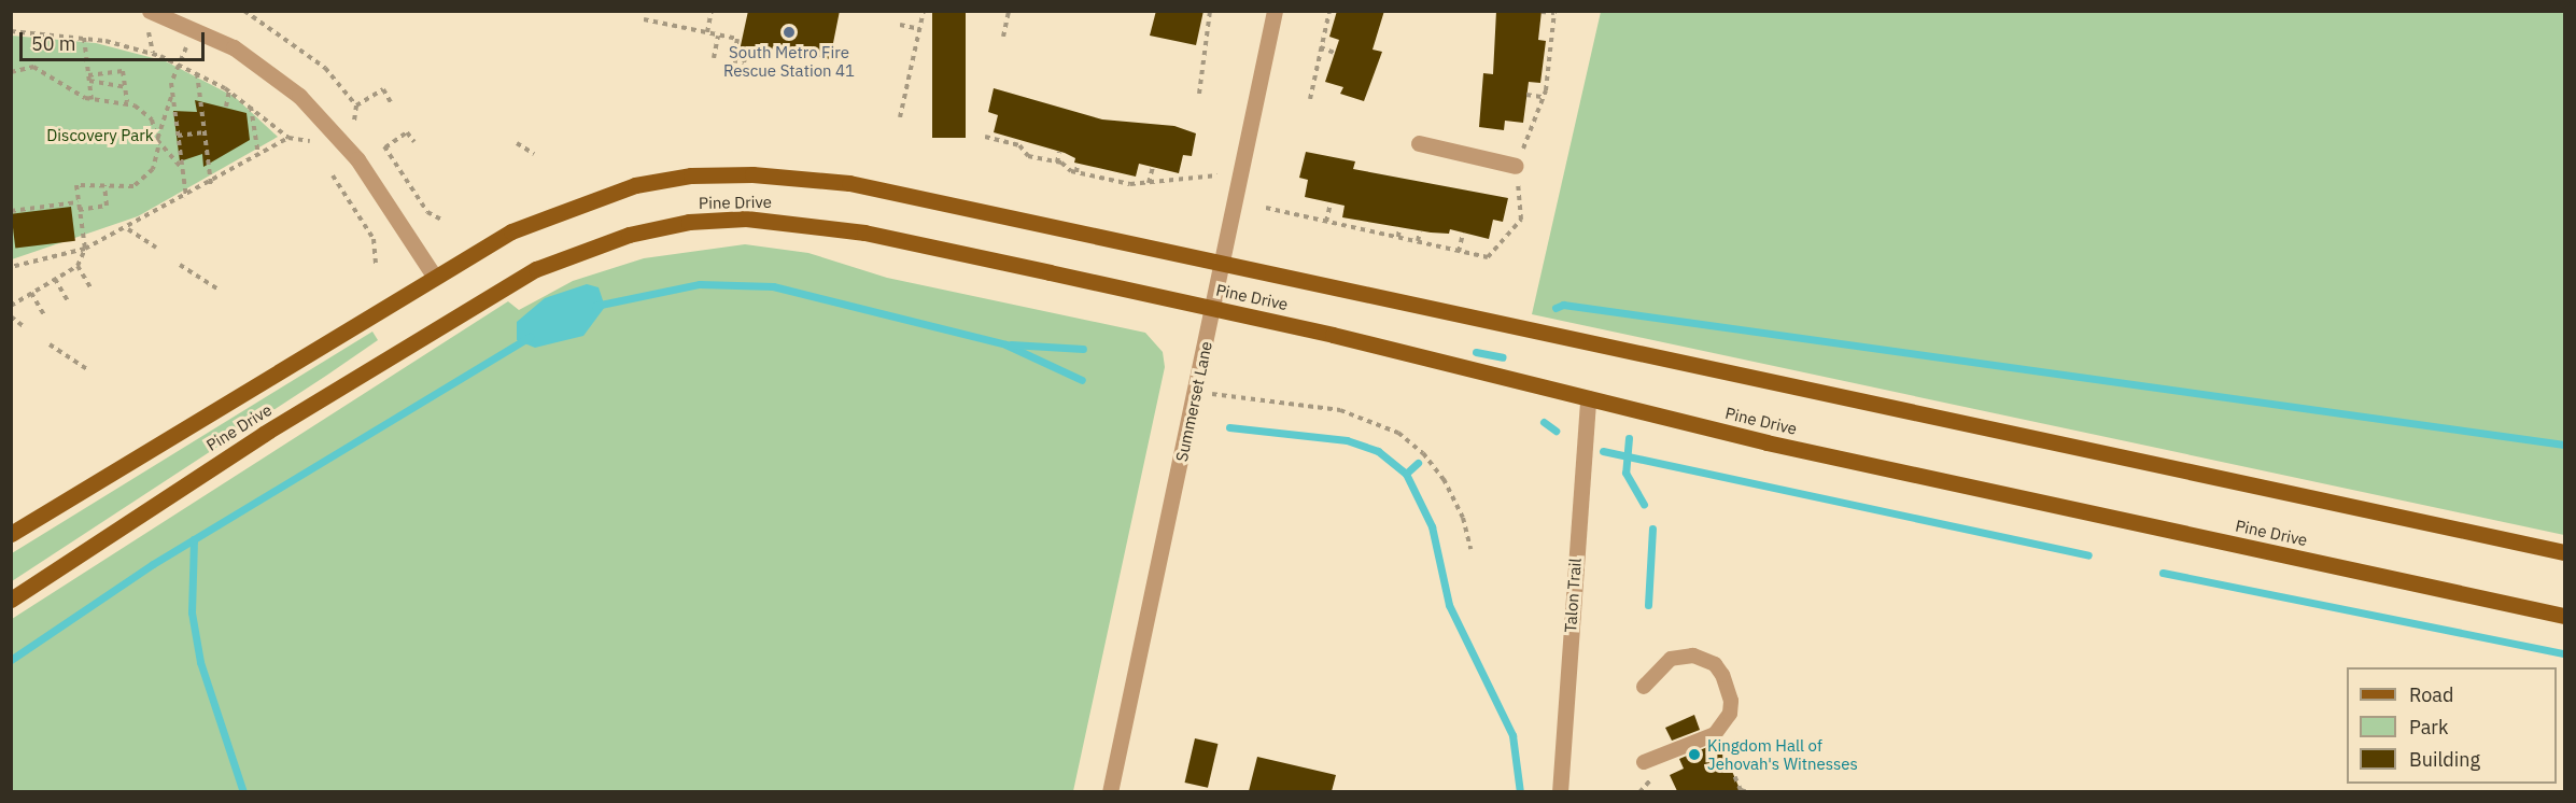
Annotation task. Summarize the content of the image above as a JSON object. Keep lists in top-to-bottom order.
{
  "streets": {
    "main road": ["Pine Drive"],
    "street": ["Summerset Lane", "Talon Trail"]
  },
  "crossings": [
    ["Pine Drive", "Summerset Lane"],
    ["Pine Drive", "Talon Trail"]
  ],
  "parks": ["Discovery Park"],
  "places": ["South Metro Fire Rescue Station 41", "Kingdom Hall of Jehovah's Witnesses"],
  "legend": ["Road", "Park", "Building"],
  "scale_bar": "50 m"
}
